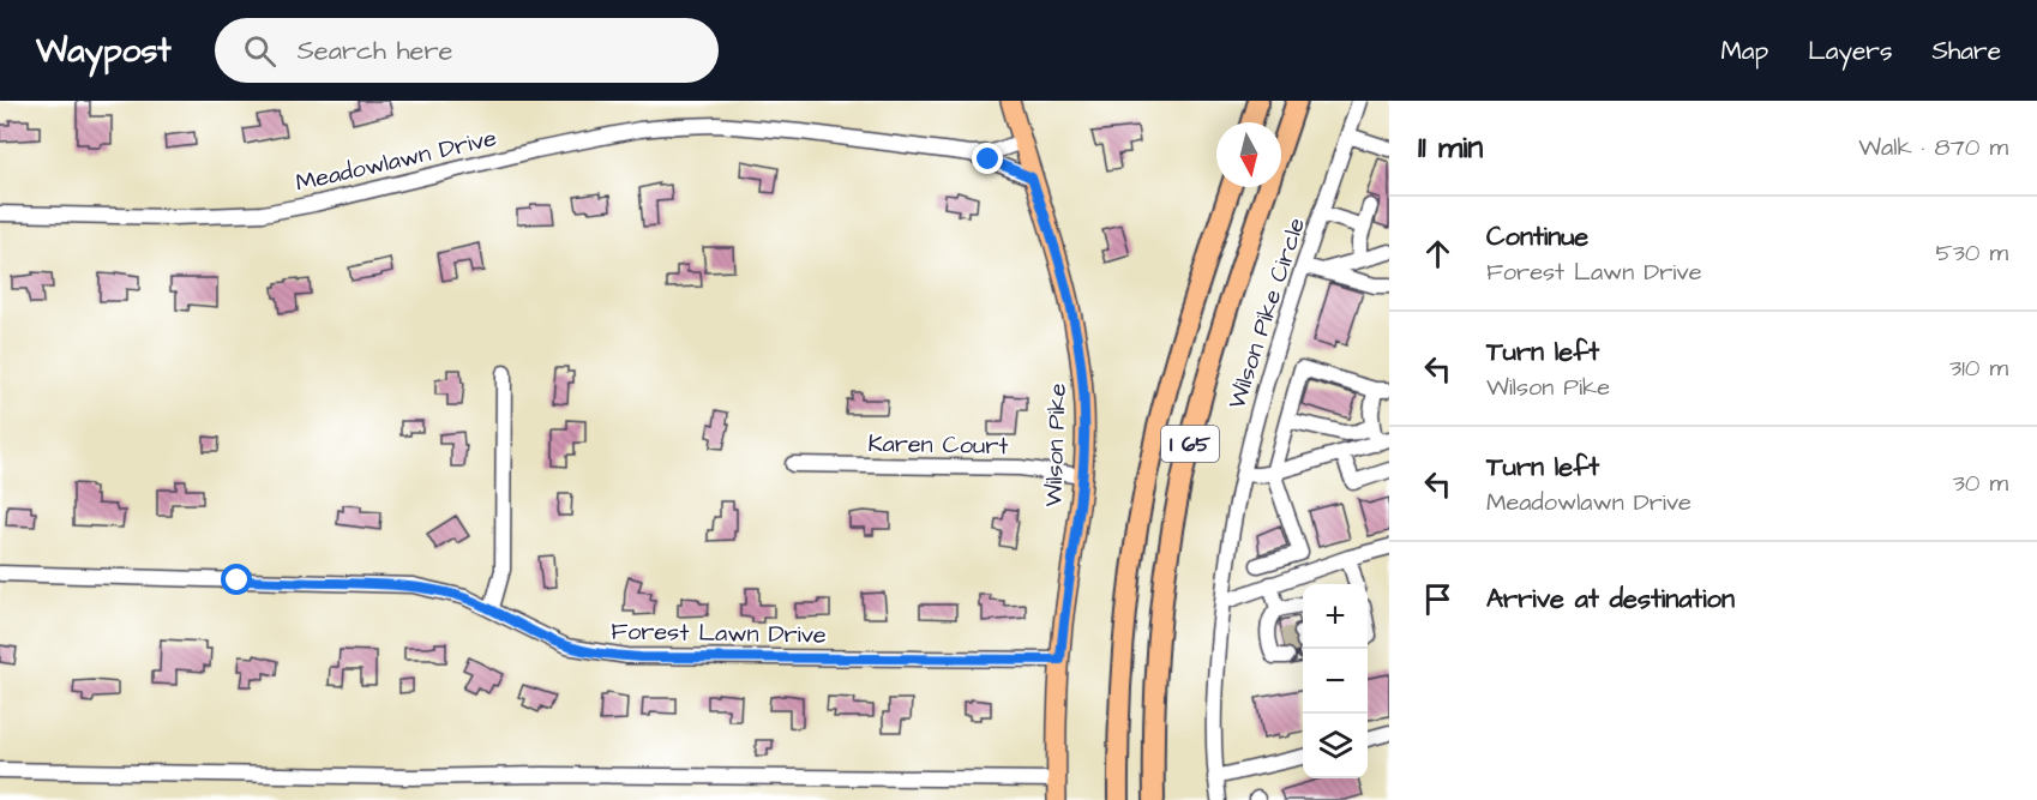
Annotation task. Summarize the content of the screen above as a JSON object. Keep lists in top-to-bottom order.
{
  "streets": {
    "highway": ["I 65"],
    "main road": ["Wilson Pike"],
    "street": [
      "Meadowlawn Drive",
      "Wilson Pike Circle",
      "Karen Court",
      "Forest Lawn Drive"
    ]
  },
  "crossings": [
    ["Meadowlawn Drive", "Wilson Pike"],
    ["Karen Court", "Wilson Pike"],
    ["Wilson Pike", "Forest Lawn Drive"]
  ],
  "north": "bottom",
  "page": {
    "header": "Waypost",
    "search": "Search here",
    "nav": ["Map", "Layers", "Share"],
    "heading": ["11 min", "Walk · 870 m"],
    "list": [
      ["Continue", "Forest Lawn Drive", "530 m"],
      ["Turn left", "Wilson Pike", "310 m"],
      ["Turn left", "Meadowlawn Drive", "30 m"],
      "Arrive at destination"
    ],
    "map_buttons": ["+", "−"]
  }
}
